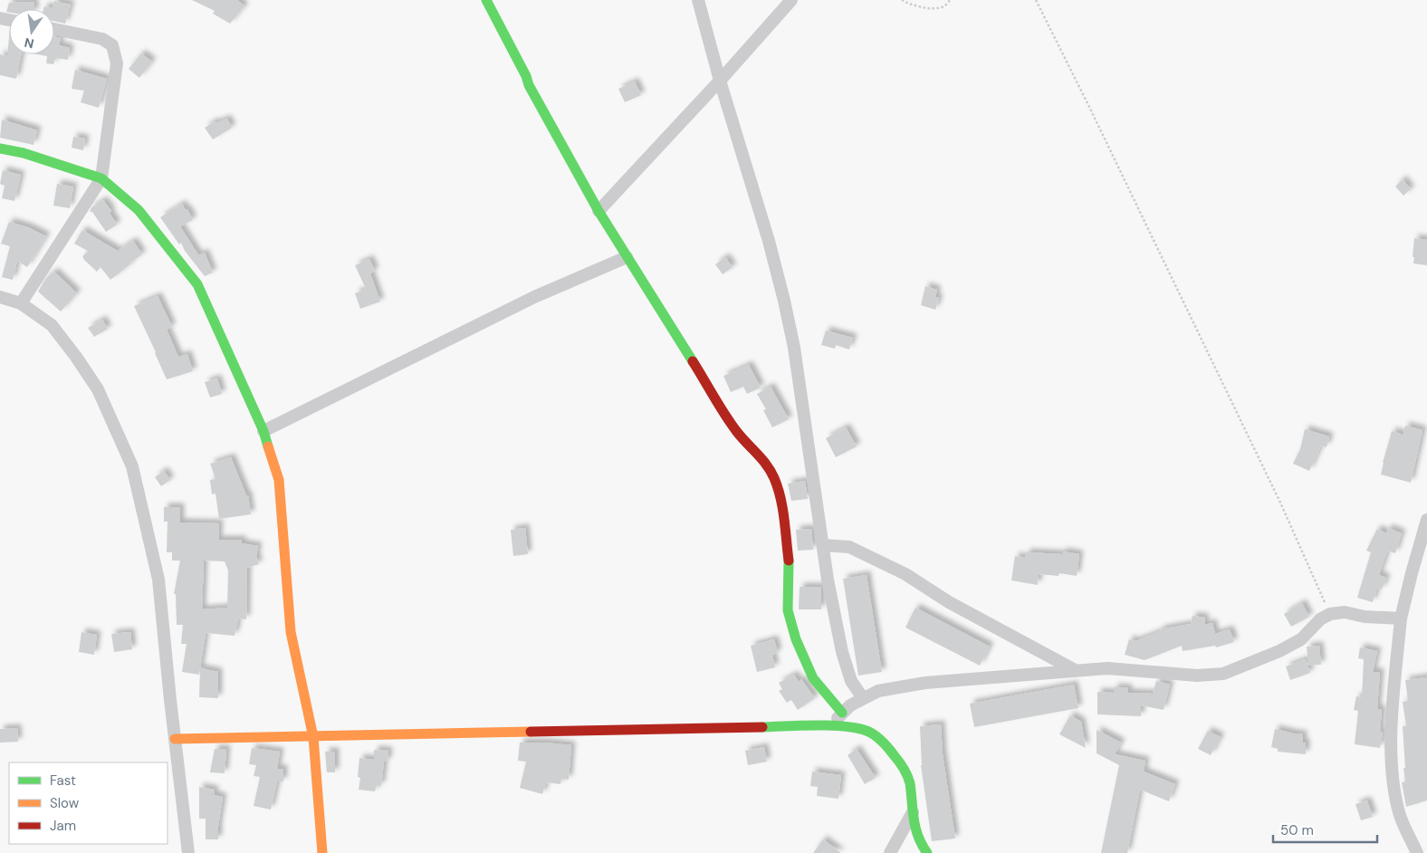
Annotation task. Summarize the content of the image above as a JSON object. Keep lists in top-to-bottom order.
{
  "legend": ["Fast", "Slow", "Jam"],
  "scale_bar": "50 m",
  "north": "bottom"
}
